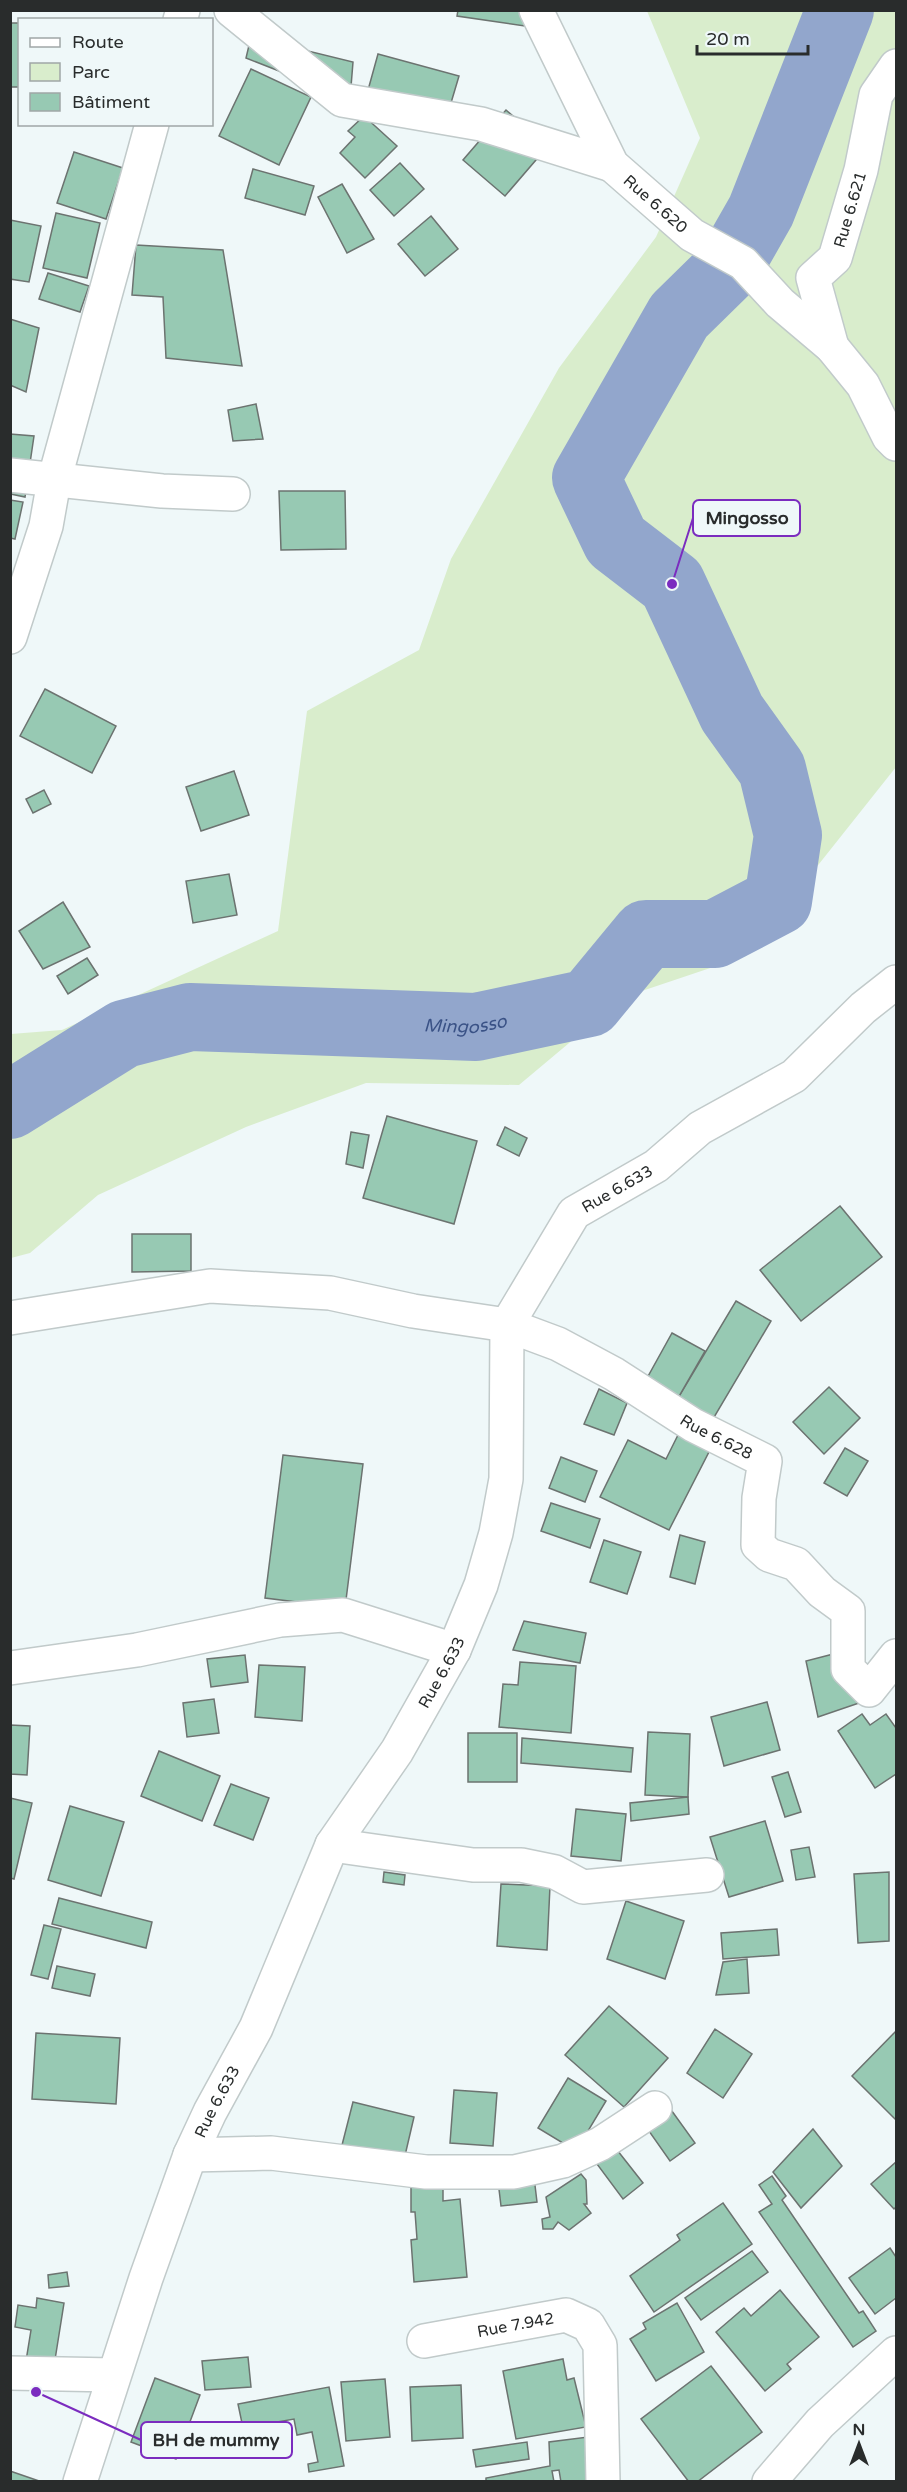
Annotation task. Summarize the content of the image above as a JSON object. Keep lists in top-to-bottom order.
{
  "streets": {
    "street": [
      "Rue 6.620",
      "Rue 6.621",
      "Rue 6.633",
      "Rue 6.628",
      "Rue 7.942"
    ]
  },
  "crossings": [
    ["Rue 6.620", "Rue 6.621"],
    ["Rue 6.633", "Rue 6.628"]
  ],
  "water": ["Mingosso"],
  "places": ["Mingosso", "BH de mummy"],
  "legend": ["Route", "Parc", "Bâtiment"],
  "scale_bar": "20 m",
  "north": "top"
}
